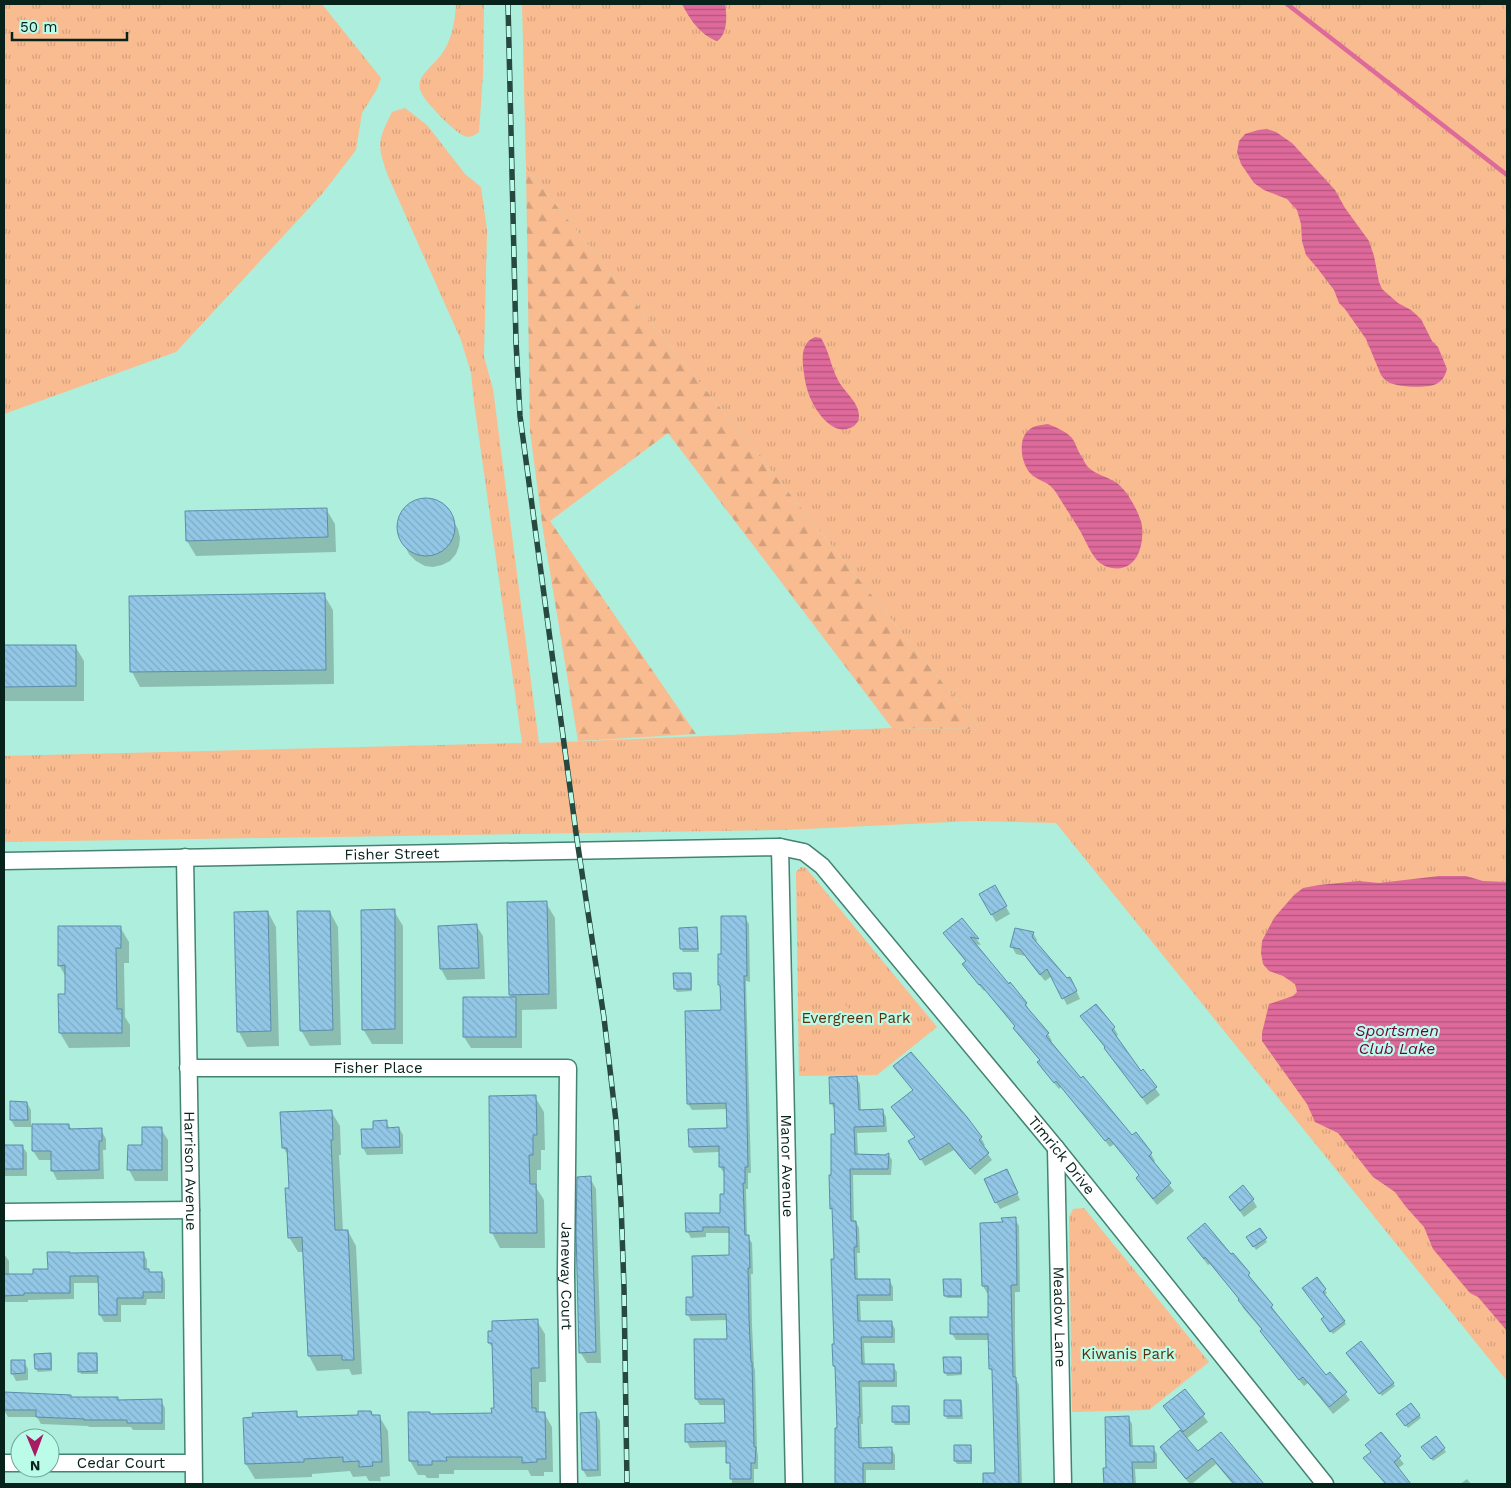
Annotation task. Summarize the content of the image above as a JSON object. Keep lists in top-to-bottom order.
{
  "streets": {
    "street": [
      "Fisher Street",
      "Fisher Place",
      "Timrick Drive",
      "Manor Avenue",
      "Harrison Avenue",
      "Janeway Court",
      "Meadow Lane",
      "Cedar Court"
    ]
  },
  "crossings": [
    ["Fisher Street", "Timrick Drive"],
    ["Fisher Street", "Manor Avenue"],
    ["Fisher Street", "Harrison Avenue"],
    ["Fisher Place", "Harrison Avenue"],
    ["Fisher Place", "Janeway Court"],
    ["Timrick Drive", "Manor Avenue"],
    ["Timrick Drive", "Meadow Lane"],
    ["Harrison Avenue", "Cedar Court"]
  ],
  "water": ["Sportsmen Club Lake"],
  "parks": ["Evergreen Park", "Kiwanis Park"],
  "scale_bar": "50 m",
  "north": "bottom"
}
